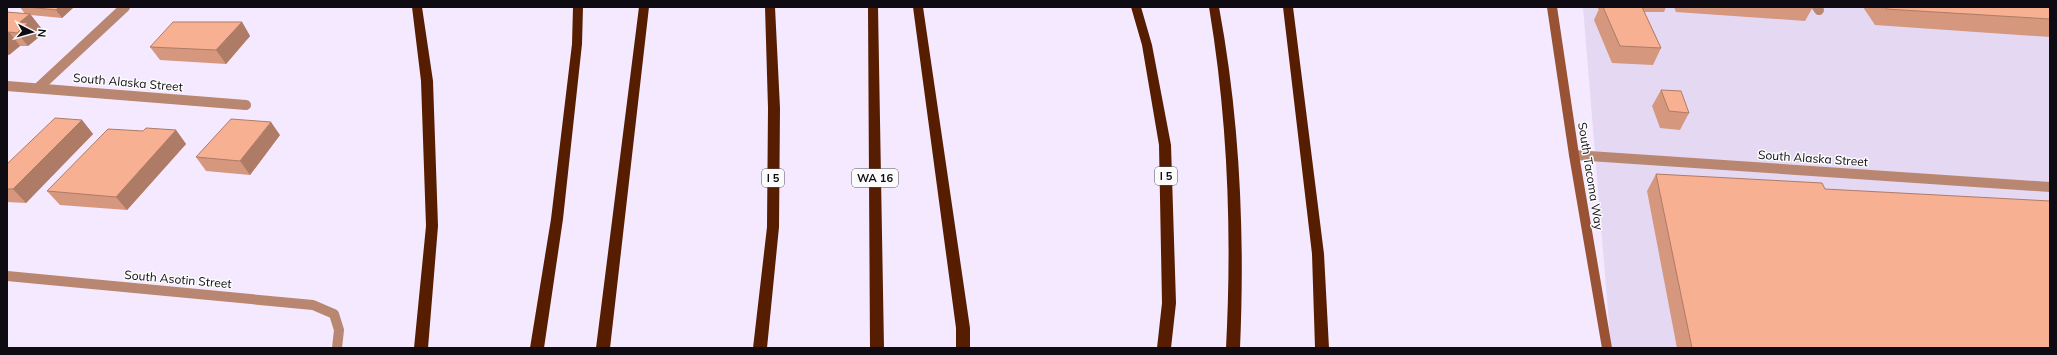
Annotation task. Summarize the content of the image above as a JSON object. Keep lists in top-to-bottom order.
{
  "streets": {
    "highway": ["I 5", "WA 16"],
    "main road": ["South Tacoma Way"],
    "street": ["South Alaska Street", "South Asotin Street"]
  },
  "crossings": [
    ["South Alaska Street", "South Tacoma Way"]
  ],
  "north": "right"
}
